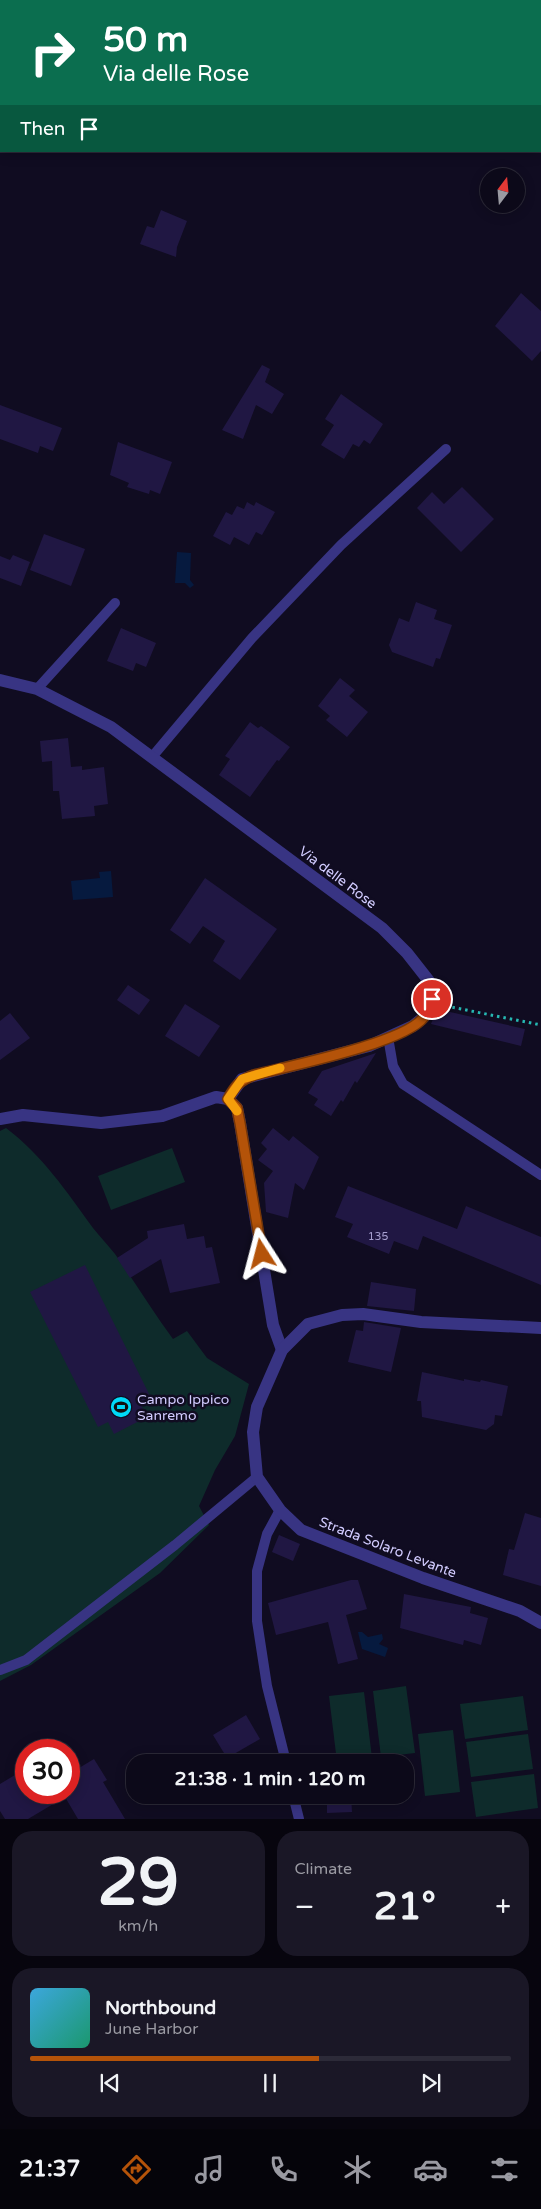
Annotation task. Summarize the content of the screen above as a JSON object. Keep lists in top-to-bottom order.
{
  "streets": {
    "street": ["Via delle Rose", "Strada Solaro Levante"]
  },
  "places": {
    "sports": ["Campo Ippico Sanremo"]
  },
  "house_numbers": ["135"],
  "north": "top",
  "page": {
    "turn": ["50 m", "Via delle Rose"],
    "then": "Then",
    "limit": "30",
    "trip": "21:38 · 1 min · 120 m",
    "tile": [
      ["29", "km/h"],
      "Climate"
    ],
    "heat": ["−", "21°", "+"],
    "song": ["Northbound", "June Harbor"],
    "tabs": "21:37"
  }
}
